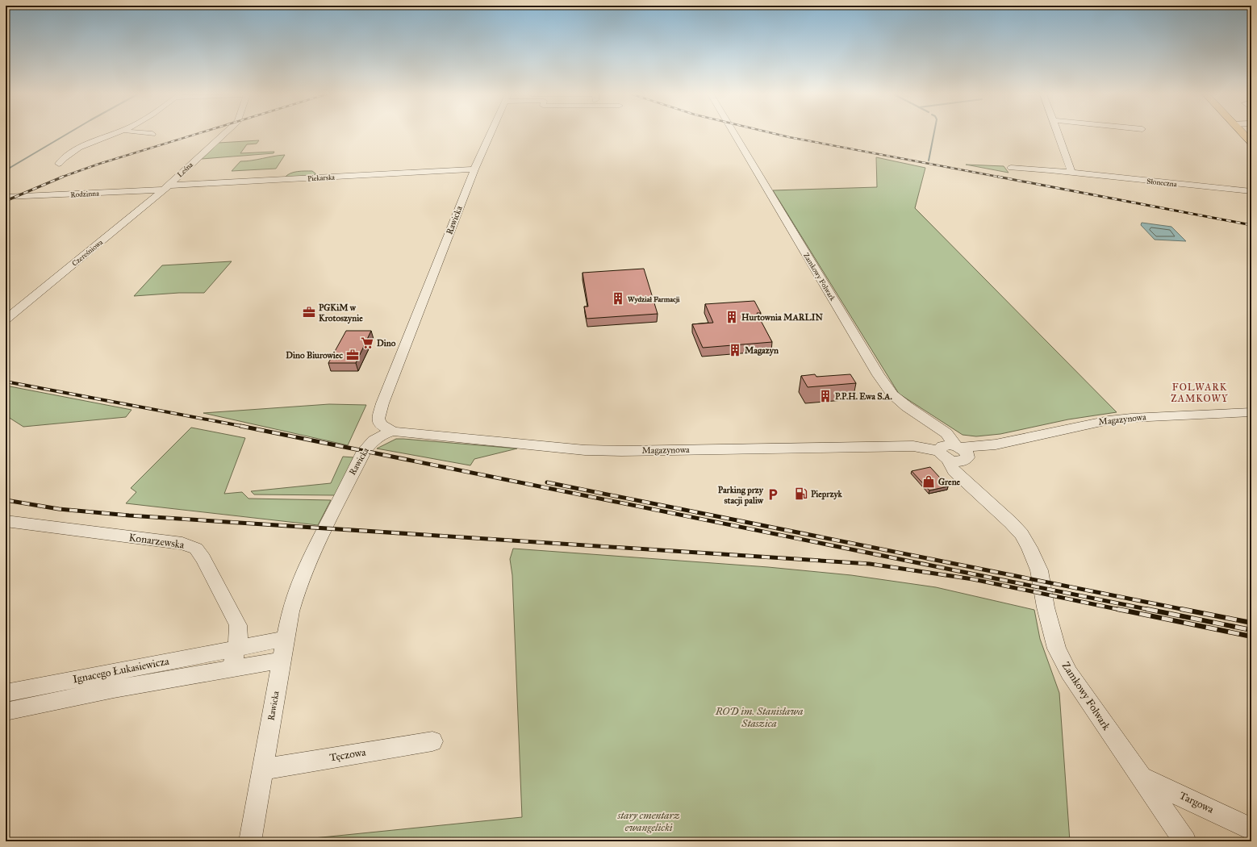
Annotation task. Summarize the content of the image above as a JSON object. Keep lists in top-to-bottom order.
{
  "streets": {
    "street": [
      "Leśna",
      "Piekarska",
      "Słoneczna",
      "Rodzinna",
      "Rawicka",
      "Czereśniowa",
      "Zamkowy Folwark",
      "Magazynowa",
      "Konarzewska",
      "Ignacego Łukasiewicza",
      "Tęczowa",
      "Targowa"
    ]
  },
  "crossings": [
    ["Leśna", "Piekarska"],
    ["Leśna", "Rodzinna"],
    ["Leśna", "Czereśniowa"],
    ["Piekarska", "Rodzinna"],
    ["Piekarska", "Rawicka"],
    ["Piekarska", "Czereśniowa"],
    ["Rodzinna", "Czereśniowa"],
    ["Rawicka", "Magazynowa"],
    ["Rawicka", "Ignacego Łukasiewicza"],
    ["Rawicka", "Tęczowa"],
    ["Zamkowy Folwark", "Magazynowa"],
    ["Zamkowy Folwark", "Targowa"],
    ["Konarzewska", "Ignacego Łukasiewicza"]
  ],
  "districts": ["FOLWARK ZAMKOWY"],
  "parks": ["ROD im. Stanisława Staszica", "stary cmentarz ewangelicki"],
  "places": {
    "building": [
      "Wydział Farmacji",
      "Hurtownia MARLIN",
      "Magazyn",
      "P.P.H. Ewa S.A."
    ],
    "office": ["PGKiM w Krotoszynie", "Dino Biurowiec"],
    "supermarket": ["Dino"],
    "shop": ["Grene"],
    "fuel station": ["Pieprzyk"],
    "parking": ["Parking przy stacji paliw"]
  }
}
